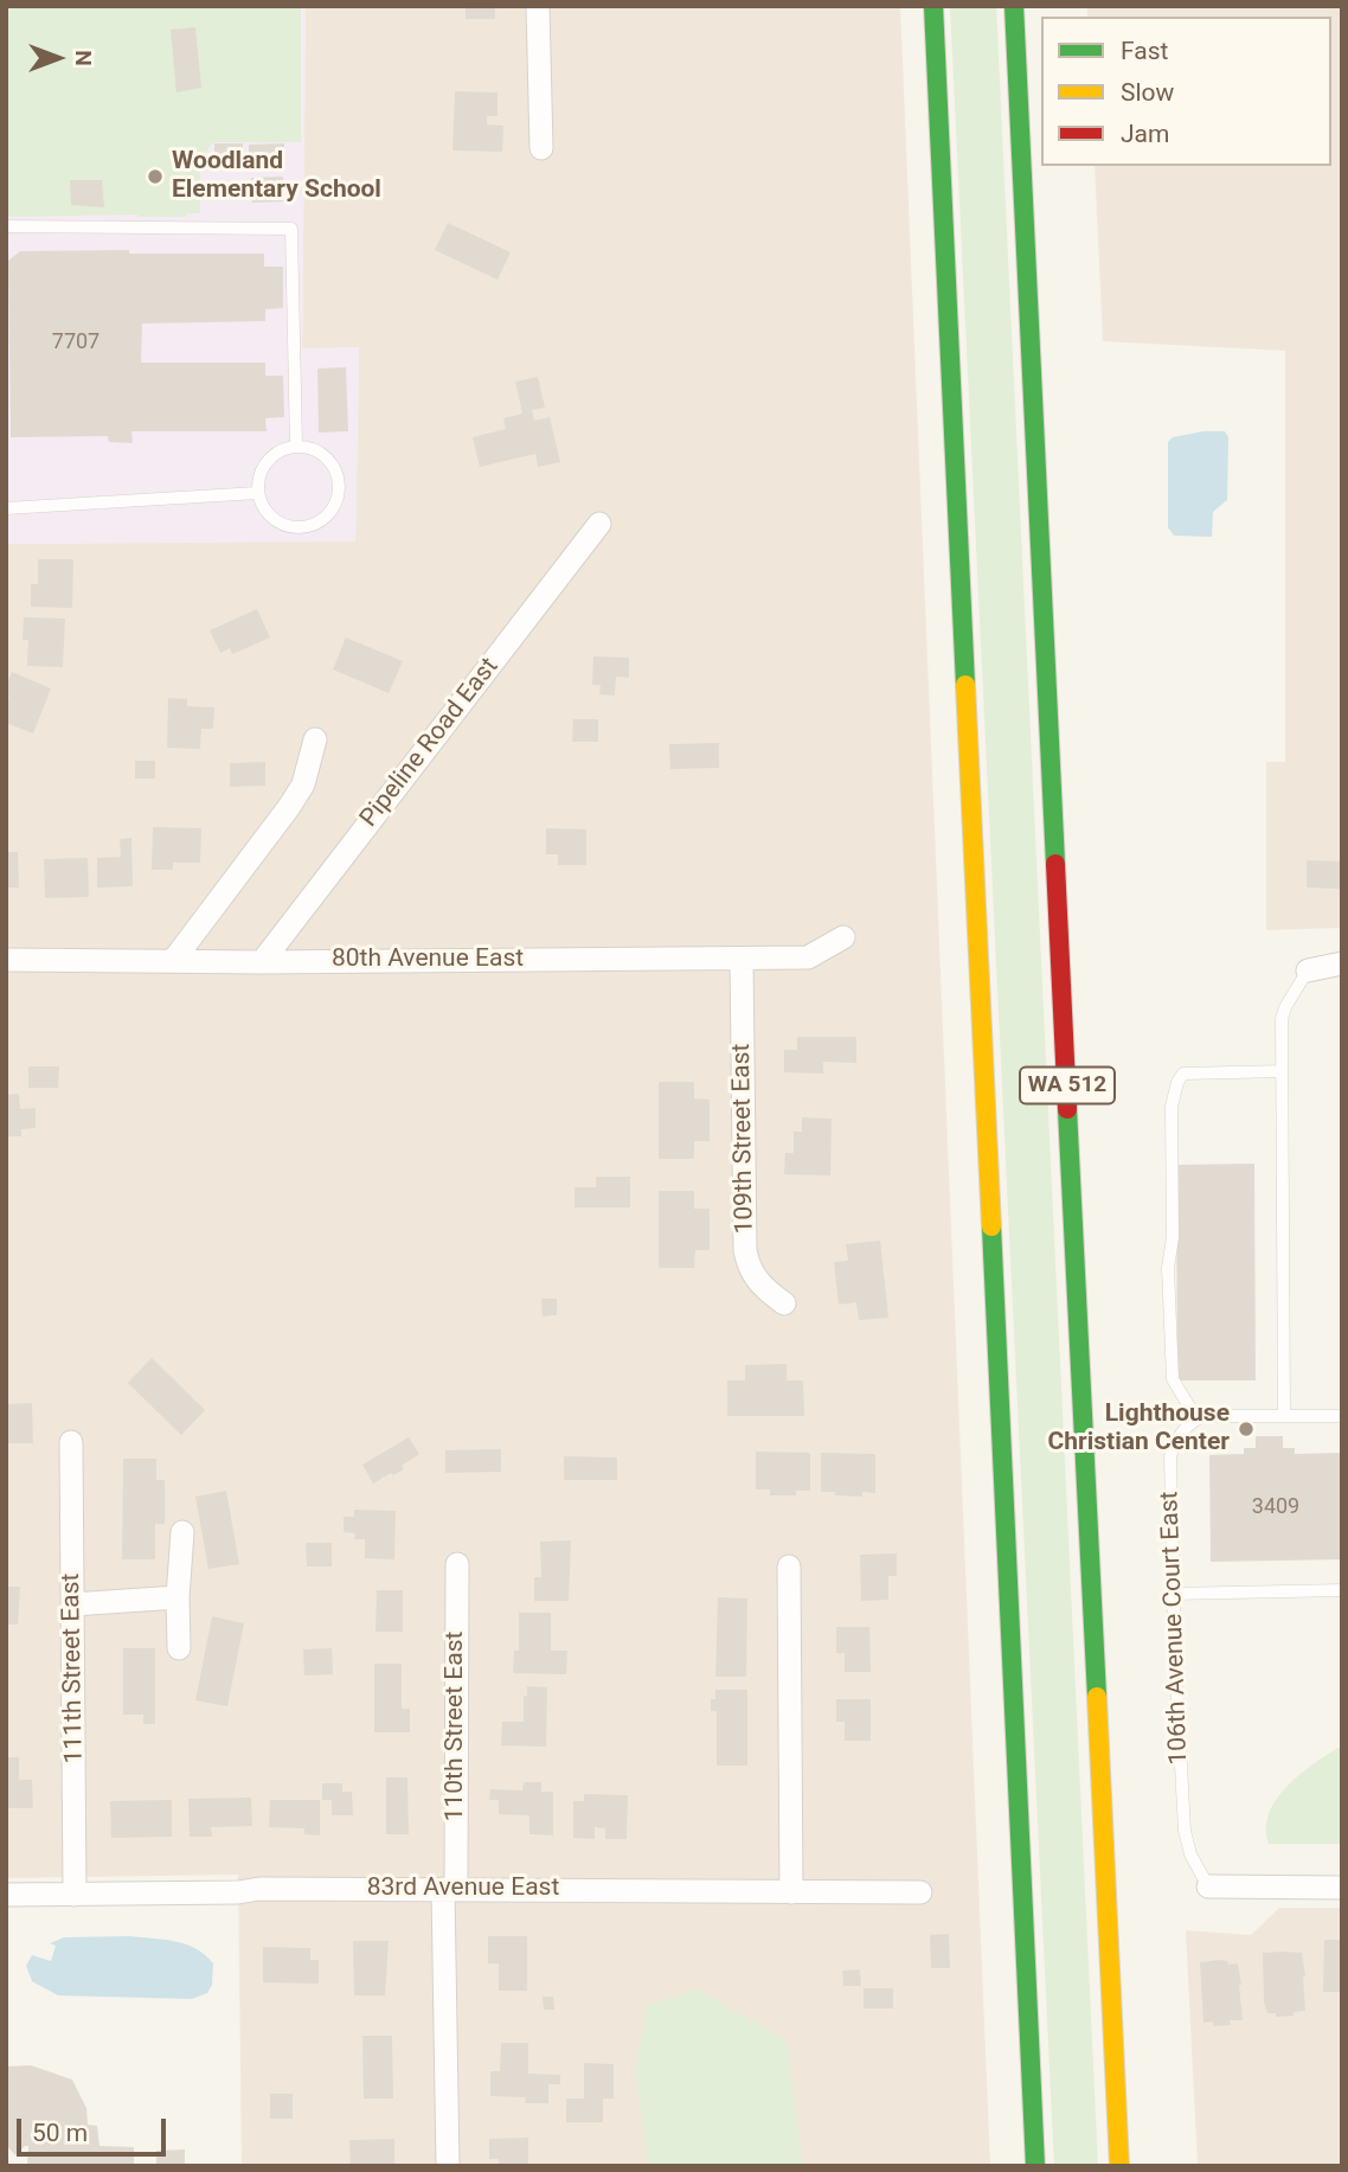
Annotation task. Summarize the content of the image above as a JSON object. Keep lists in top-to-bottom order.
{
  "streets": {
    "highway": ["WA 512"],
    "street": [
      "Pipeline Road East",
      "80th Avenue East",
      "109th Street East",
      "111th Street East",
      "110th Street East",
      "83rd Avenue East"
    ],
    "lane": ["106th Avenue Court East"]
  },
  "crossings": [
    ["Pipeline Road East", "80th Avenue East"],
    ["80th Avenue East", "109th Street East"],
    ["111th Street East", "83rd Avenue East"],
    ["110th Street East", "83rd Avenue East"]
  ],
  "places": ["Woodland Elementary School", "Lighthouse Christian Center"],
  "house_numbers": ["7707", "3409"],
  "legend": ["Fast", "Slow", "Jam"],
  "scale_bar": "50 m",
  "north": "right"
}
